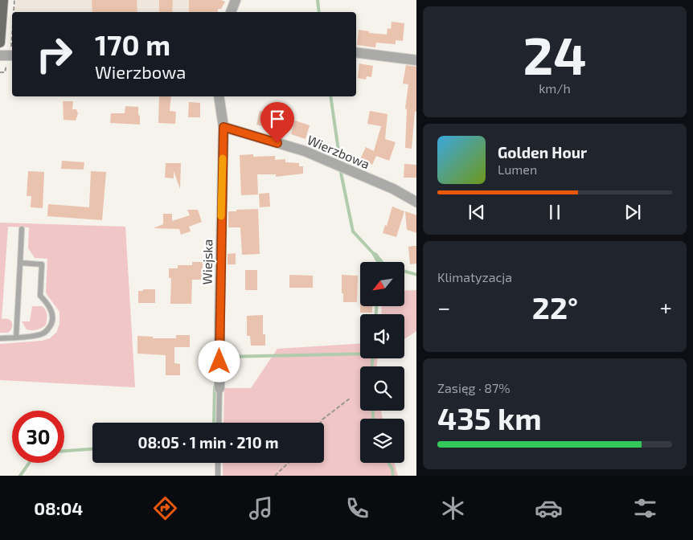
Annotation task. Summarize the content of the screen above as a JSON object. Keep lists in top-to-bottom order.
{
  "streets": {
    "street": ["Wierzbowa", "Wiejska"]
  },
  "crossings": [
    ["Wierzbowa", "Wiejska"]
  ],
  "north": "bottom left",
  "page": {
    "tile": [
      ["24", "km/h"],
      "Klimatyzacja",
      ["Zasięg · 87%", "435 km"]
    ],
    "turn": ["170 m", "Wierzbowa"],
    "song": ["Golden Hour", "Lumen"],
    "heat": ["−", "22°", "+"],
    "limit": "30",
    "trip": "08:05 · 1 min · 210 m",
    "tabs": "08:04"
  }
}
